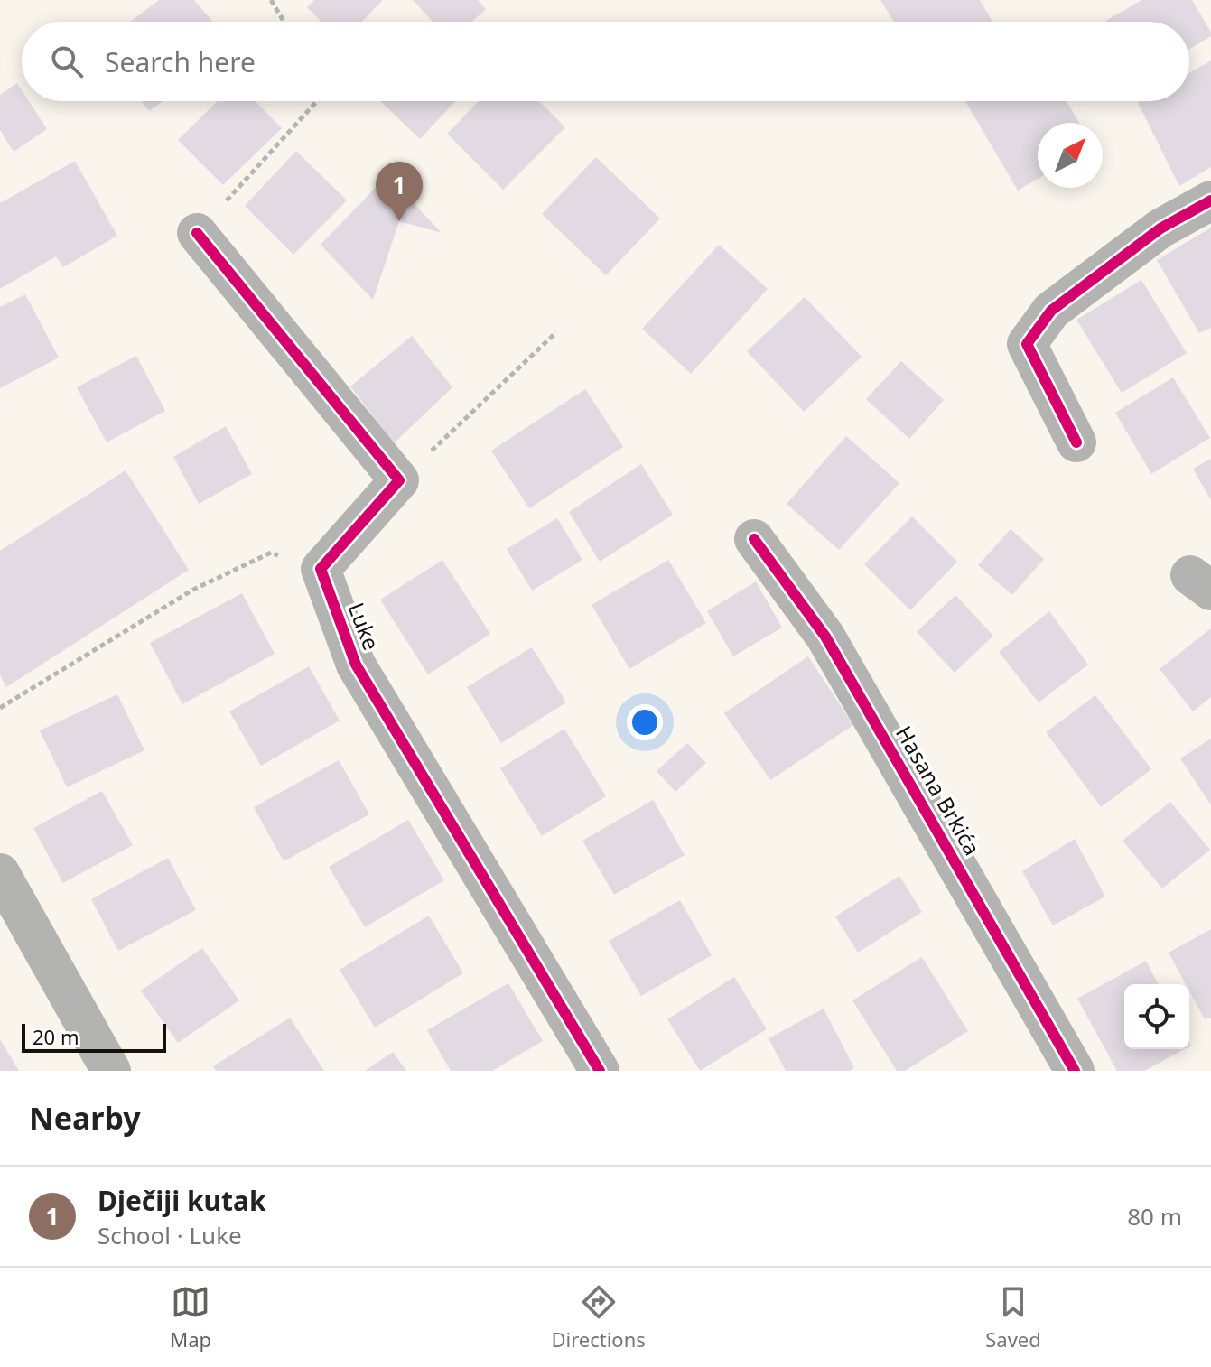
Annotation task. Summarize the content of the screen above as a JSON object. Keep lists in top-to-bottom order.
{
  "streets": {
    "street": ["Luke", "Hasana Brkića"]
  },
  "scale_bar": "20 m",
  "north": "top right",
  "page": {
    "search": "Search here",
    "pins": "1",
    "scale": "20 m",
    "heading": "Nearby",
    "list": [
      {
        "mark": "1",
        "name": "Dječiji kutak",
        "note": "School · Luke",
        "value": "80 m"
      }
    ],
    "nav": ["Map", "Directions", "Saved"]
  }
}
